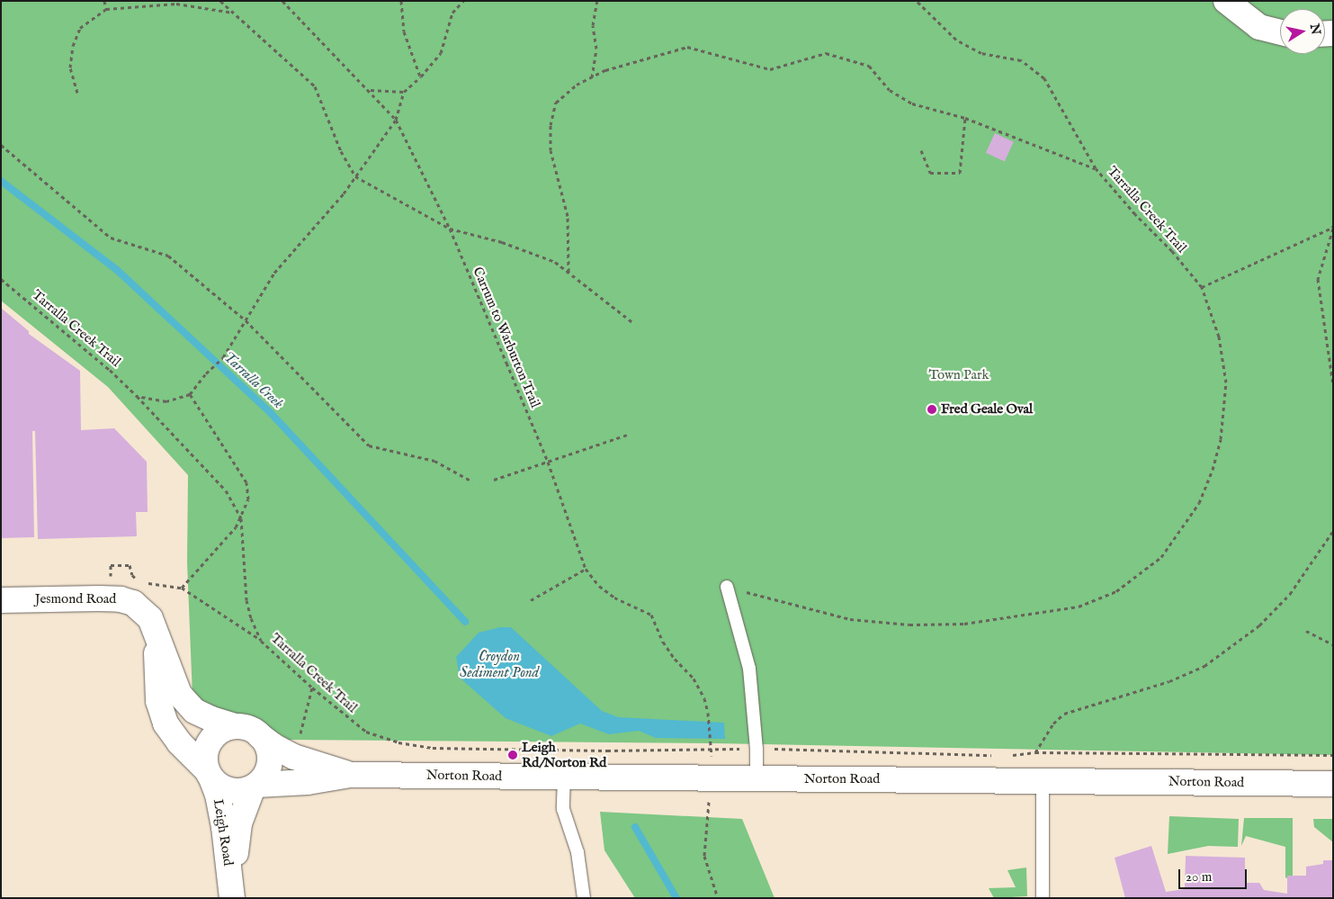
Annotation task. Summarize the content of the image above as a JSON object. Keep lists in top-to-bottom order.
{
  "streets": {
    "street": ["Jesmond Road", "Norton Road", "Leigh Road"],
    "path": ["Tarralla Creek Trail", "Carrum to Warburton Trail"]
  },
  "crossings": [
    ["Tarralla Creek Trail", "Carrum to Warburton Trail"],
    ["Carrum to Warburton Trail", "Norton Road"],
    ["Jesmond Road", "Norton Road"],
    ["Jesmond Road", "Leigh Road"],
    ["Norton Road", "Leigh Road"]
  ],
  "water": ["Tarralla Creek", "Croydon Sediment Pond"],
  "parks": ["Town Park"],
  "places": ["Fred Geale Oval", "Leigh Rd/Norton Rd"],
  "scale_bar": "20 m",
  "north": "right"
}
